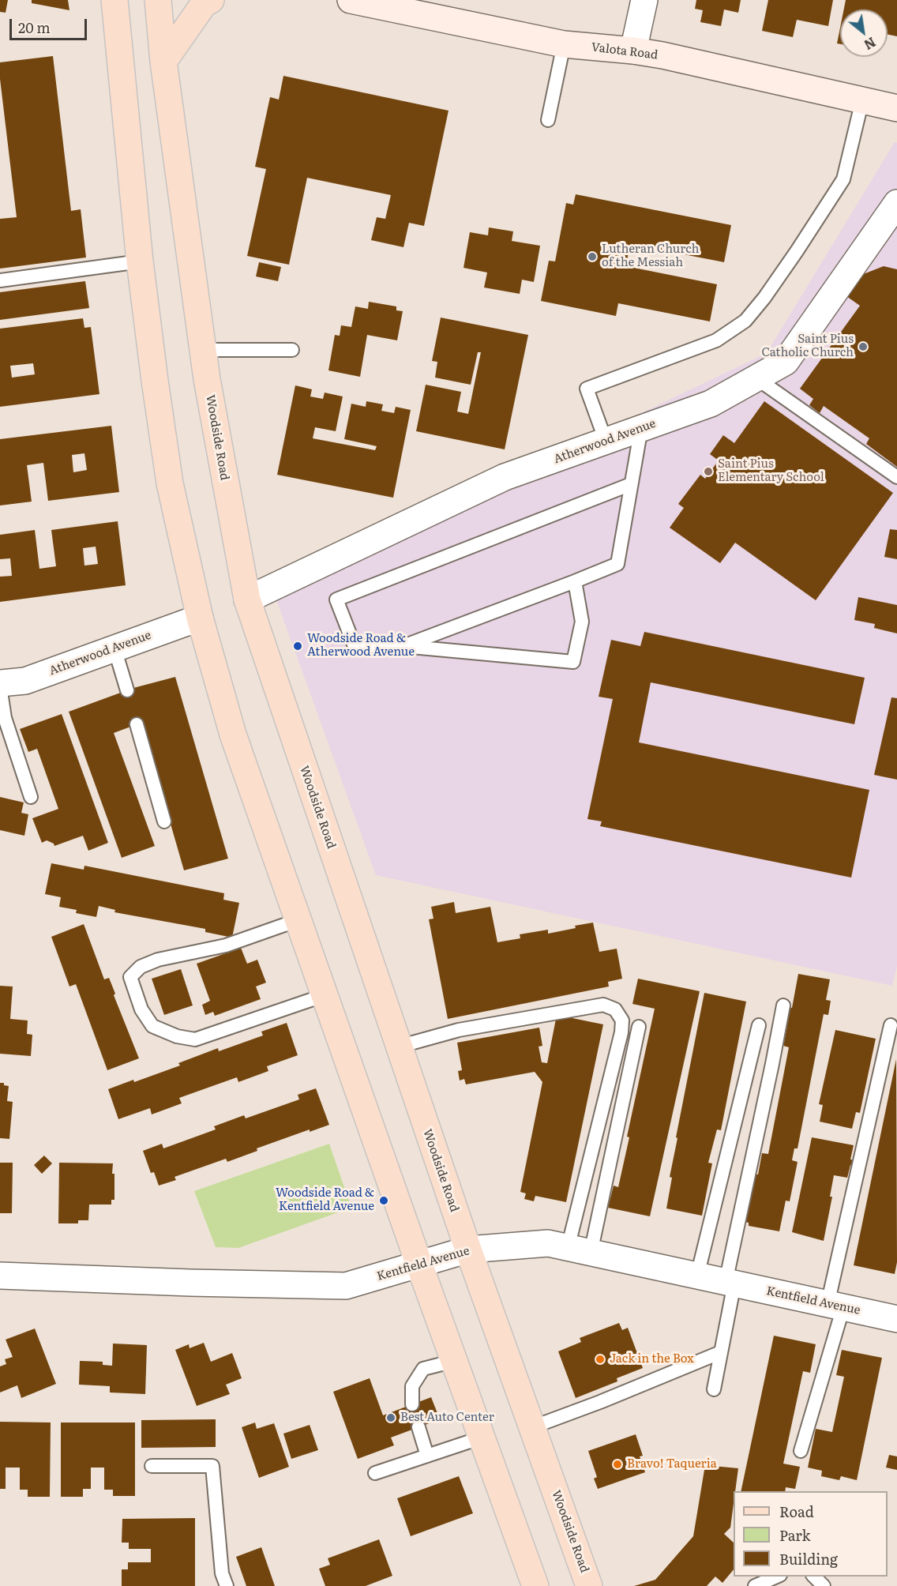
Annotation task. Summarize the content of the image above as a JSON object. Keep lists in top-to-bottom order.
{
  "streets": {
    "main road": ["Woodside Road"],
    "street": ["Valota Road", "Atherwood Avenue", "Kentfield Avenue"]
  },
  "crossings": [
    ["Woodside Road", "Atherwood Avenue"],
    ["Woodside Road", "Kentfield Avenue"]
  ],
  "places": [
    "Lutheran Church of the Messiah",
    "Saint Pius Catholic Church",
    "Saint Pius Elementary School",
    "Woodside Road & Atherwood Avenue",
    "Woodside Road & Kentfield Avenue",
    "Jack in the Box",
    "Best Auto Center",
    "Bravo! Taqueria"
  ],
  "legend": ["Road", "Park", "Building"],
  "scale_bar": "20 m",
  "north": "bottom right"
}
